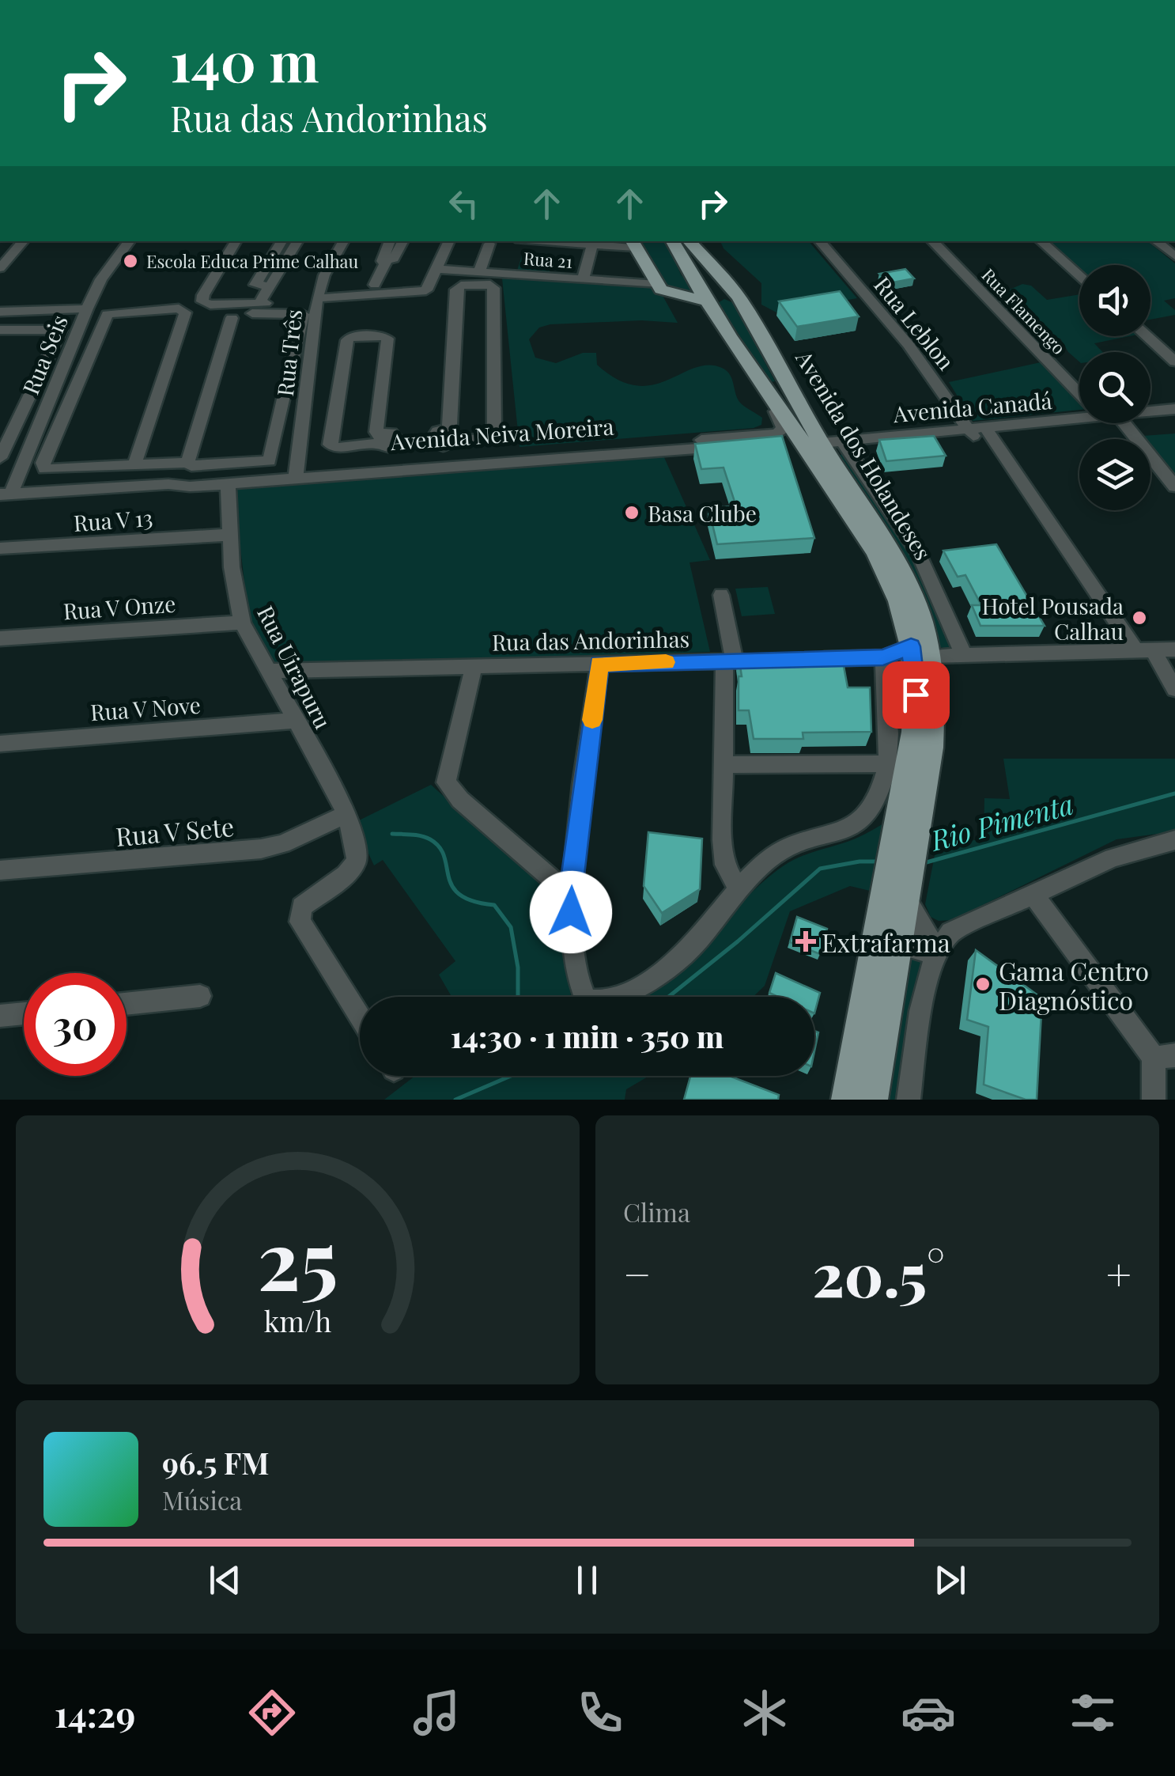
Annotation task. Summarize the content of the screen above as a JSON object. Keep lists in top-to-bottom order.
{
  "streets": {
    "main road": ["Avenida dos Holandeses"],
    "street": [
      "Rua 21",
      "Rua Flamengo",
      "Rua Leblon",
      "Rua Três",
      "Rua Seis",
      "Avenida Canadá",
      "Avenida Neiva Moreira",
      "Rua V 13",
      "Rua V Onze",
      "Rua das Andorinhas",
      "Rua Uirapuru",
      "Rua V Nove",
      "Rua V Sete"
    ]
  },
  "crossings": [
    ["Rua Leblon", "Avenida Canadá"],
    ["Rua Três", "Avenida Neiva Moreira"],
    ["Rua Seis", "Avenida Neiva Moreira"],
    ["Avenida Canadá", "Avenida Neiva Moreira"],
    ["Avenida Canadá", "Avenida dos Holandeses"],
    ["Avenida Neiva Moreira", "Avenida dos Holandeses"],
    ["Avenida Neiva Moreira", "Rua Uirapuru"],
    ["Rua V 13", "Rua Uirapuru"],
    ["Rua V Onze", "Rua Uirapuru"],
    ["Rua das Andorinhas", "Rua Uirapuru"],
    ["Rua Uirapuru", "Rua V Nove"],
    ["Rua Uirapuru", "Rua V Sete"]
  ],
  "water": ["Rio Pimenta"],
  "places": {
    "other": [
      "Escola Educa Prime Calhau",
      "Basa Clube",
      "Hotel Pousada Calhau",
      "Gama Centro Diagnóstico"
    ],
    "health": ["Extrafarma"]
  },
  "page": {
    "turn": ["140 m", "Rua das Andorinhas"],
    "limit": "30",
    "trip": "14:30 · 1 min · 350 m",
    "tile": "Clima",
    "heat": ["−", "20.5°", "+"],
    "song": ["96.5 FM", "Música"],
    "tabs": "14:29",
    "gauge": ["25", "km/h"]
  }
}
